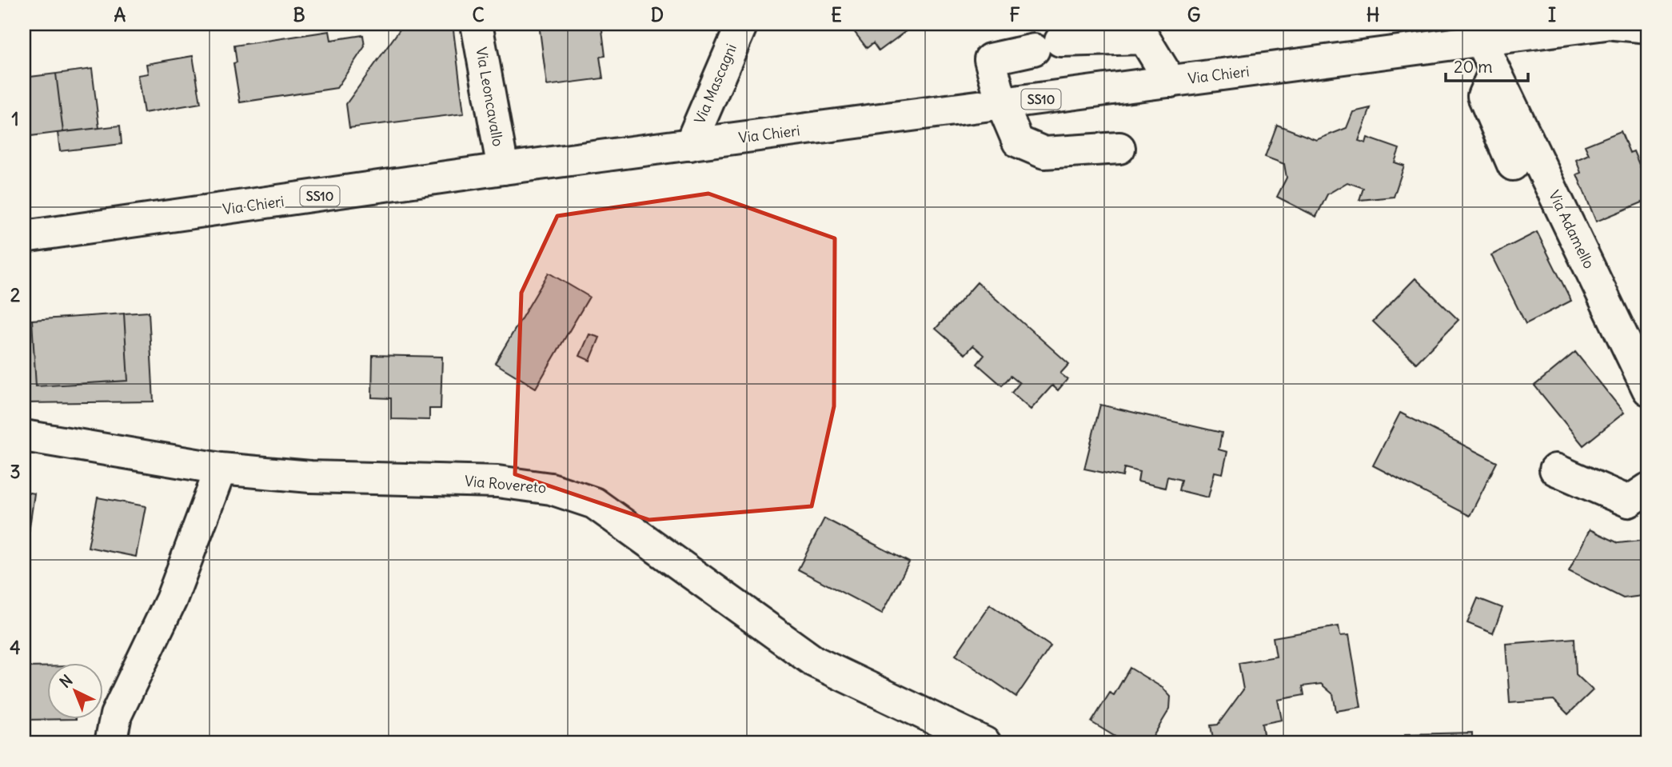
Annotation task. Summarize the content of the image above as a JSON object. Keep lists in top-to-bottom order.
{
  "streets": {
    "street": [
      "Via Chieri",
      "Via Mascagni",
      "Via Leoncavallo",
      "SS10",
      "Via Adamello",
      "Via Rovereto"
    ]
  },
  "crossings": [
    ["Via Chieri", "Via Mascagni"],
    ["Via Chieri", "Via Leoncavallo"],
    ["Via Chieri", "Via Adamello"]
  ],
  "scale_bar": "20 m",
  "north": "top left",
  "grid": {
    "columns": [
      "A",
      "B",
      "C",
      "D",
      "E",
      "F",
      "G",
      "H",
      "I"
    ],
    "rows": [
      "1",
      "2",
      "3",
      "4"
    ]
  }
}
